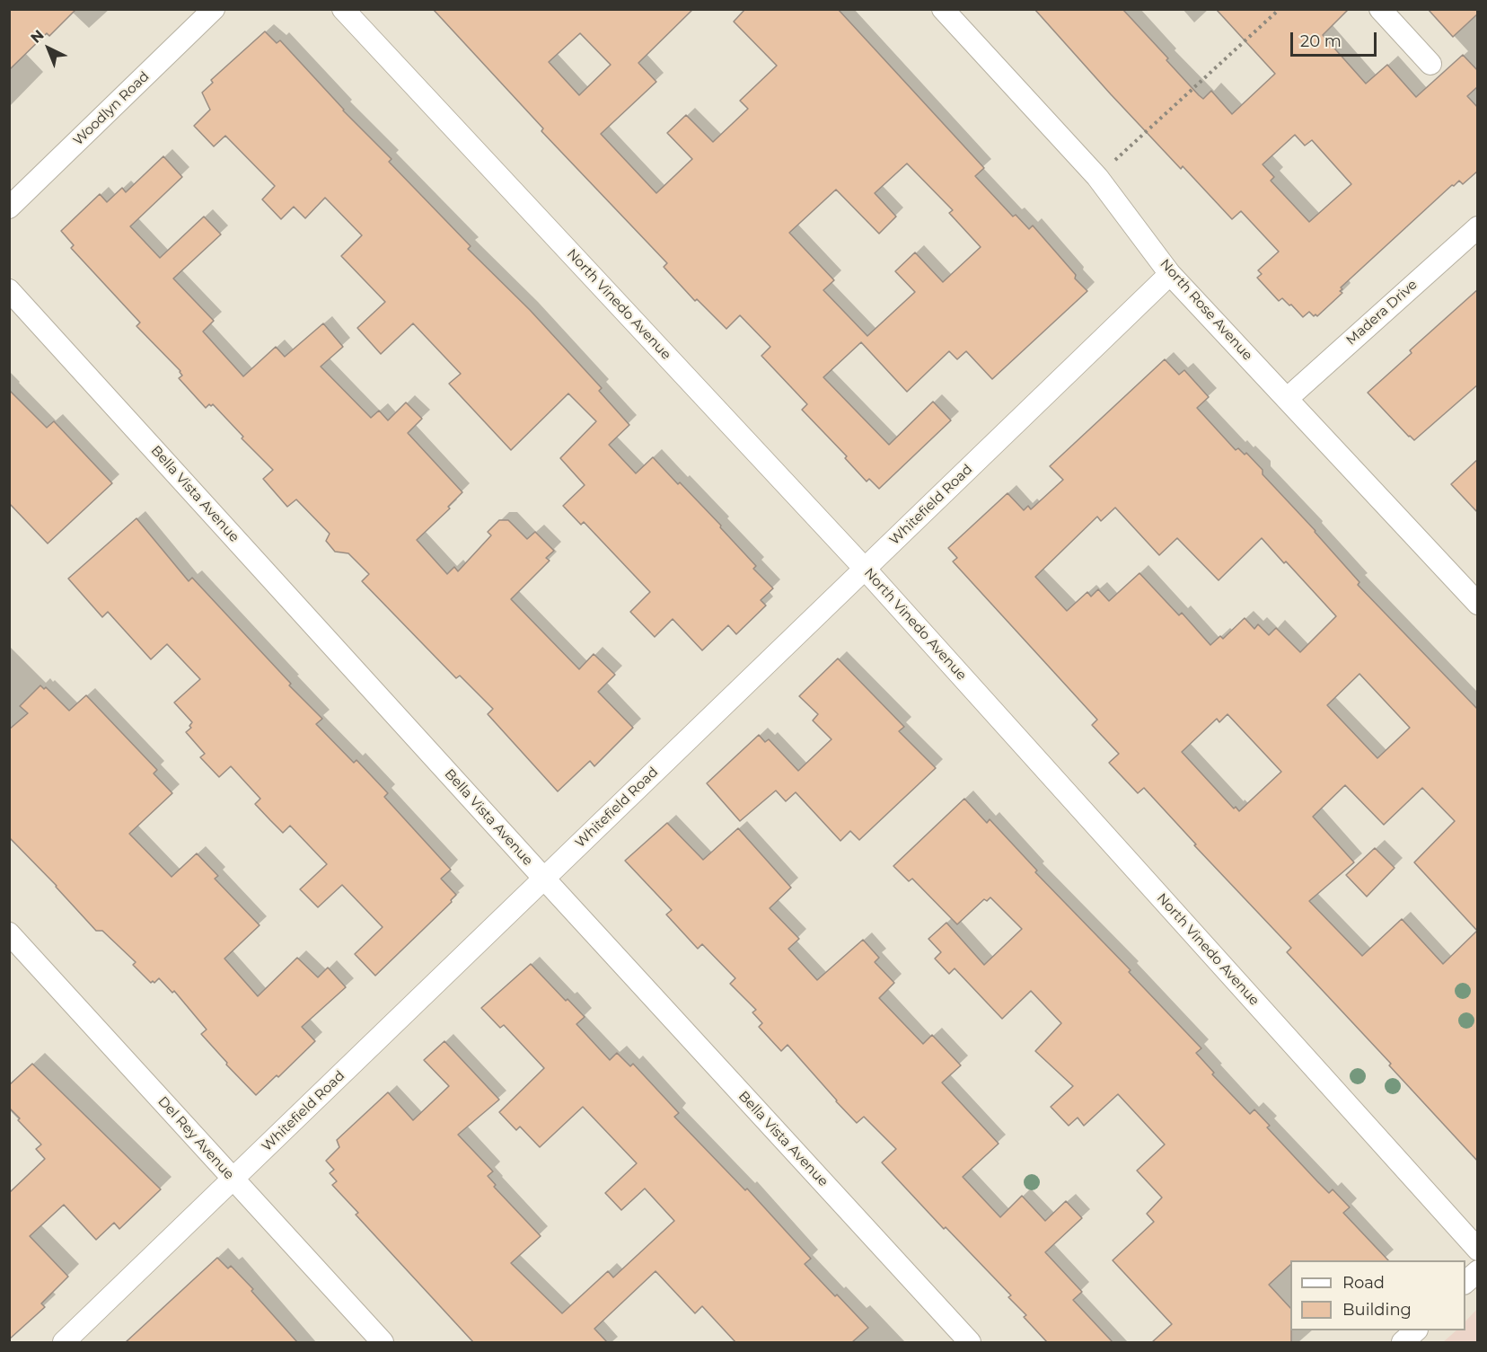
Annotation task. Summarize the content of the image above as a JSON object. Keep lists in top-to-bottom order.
{
  "streets": {
    "street": [
      "Woodlyn Road",
      "North Vinedo Avenue",
      "North Rose Avenue",
      "Madera Drive",
      "Bella Vista Avenue",
      "Whitefield Road",
      "Del Rey Avenue"
    ]
  },
  "crossings": [
    ["North Vinedo Avenue", "Whitefield Road"],
    ["North Rose Avenue", "Madera Drive"],
    ["North Rose Avenue", "Whitefield Road"],
    ["Bella Vista Avenue", "Whitefield Road"],
    ["Whitefield Road", "Del Rey Avenue"]
  ],
  "legend": ["Road", "Building"],
  "scale_bar": "20 m",
  "north": "top left"
}
